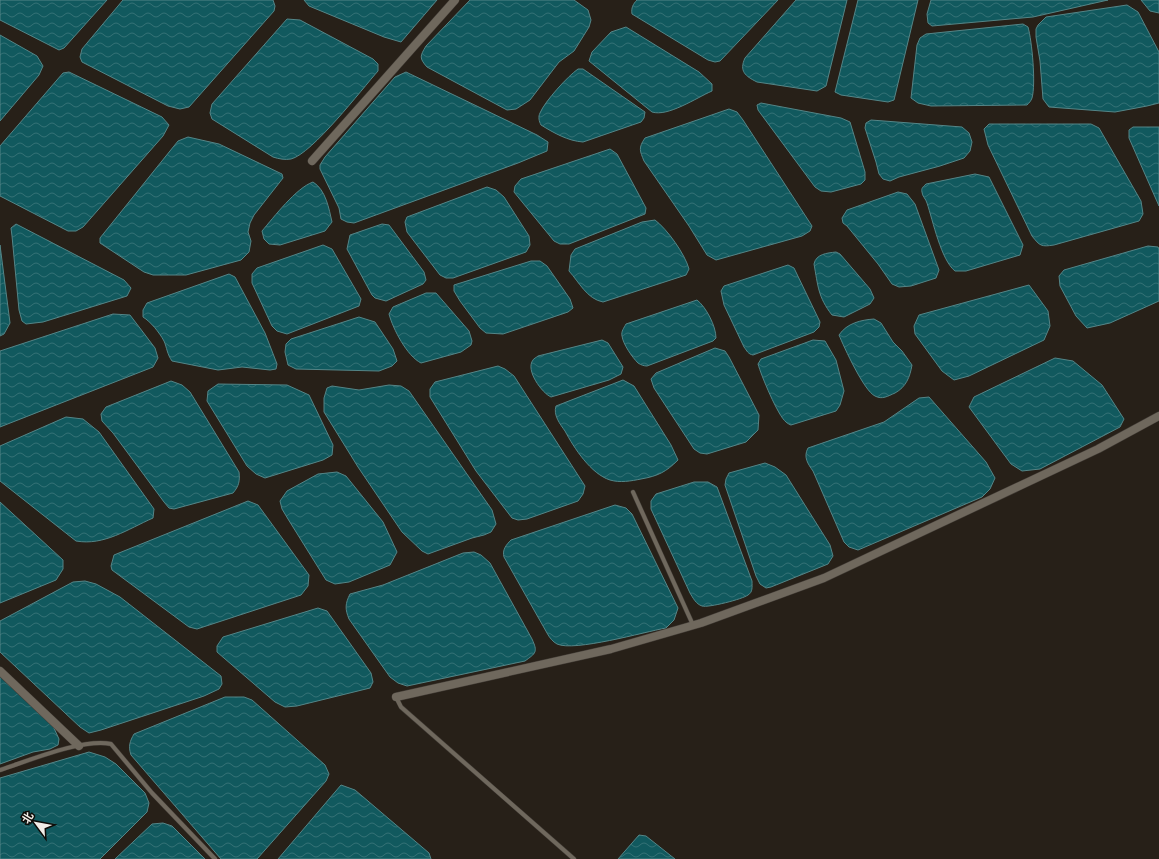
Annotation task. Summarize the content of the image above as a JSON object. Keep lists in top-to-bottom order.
{
  "north": "top left"
}
